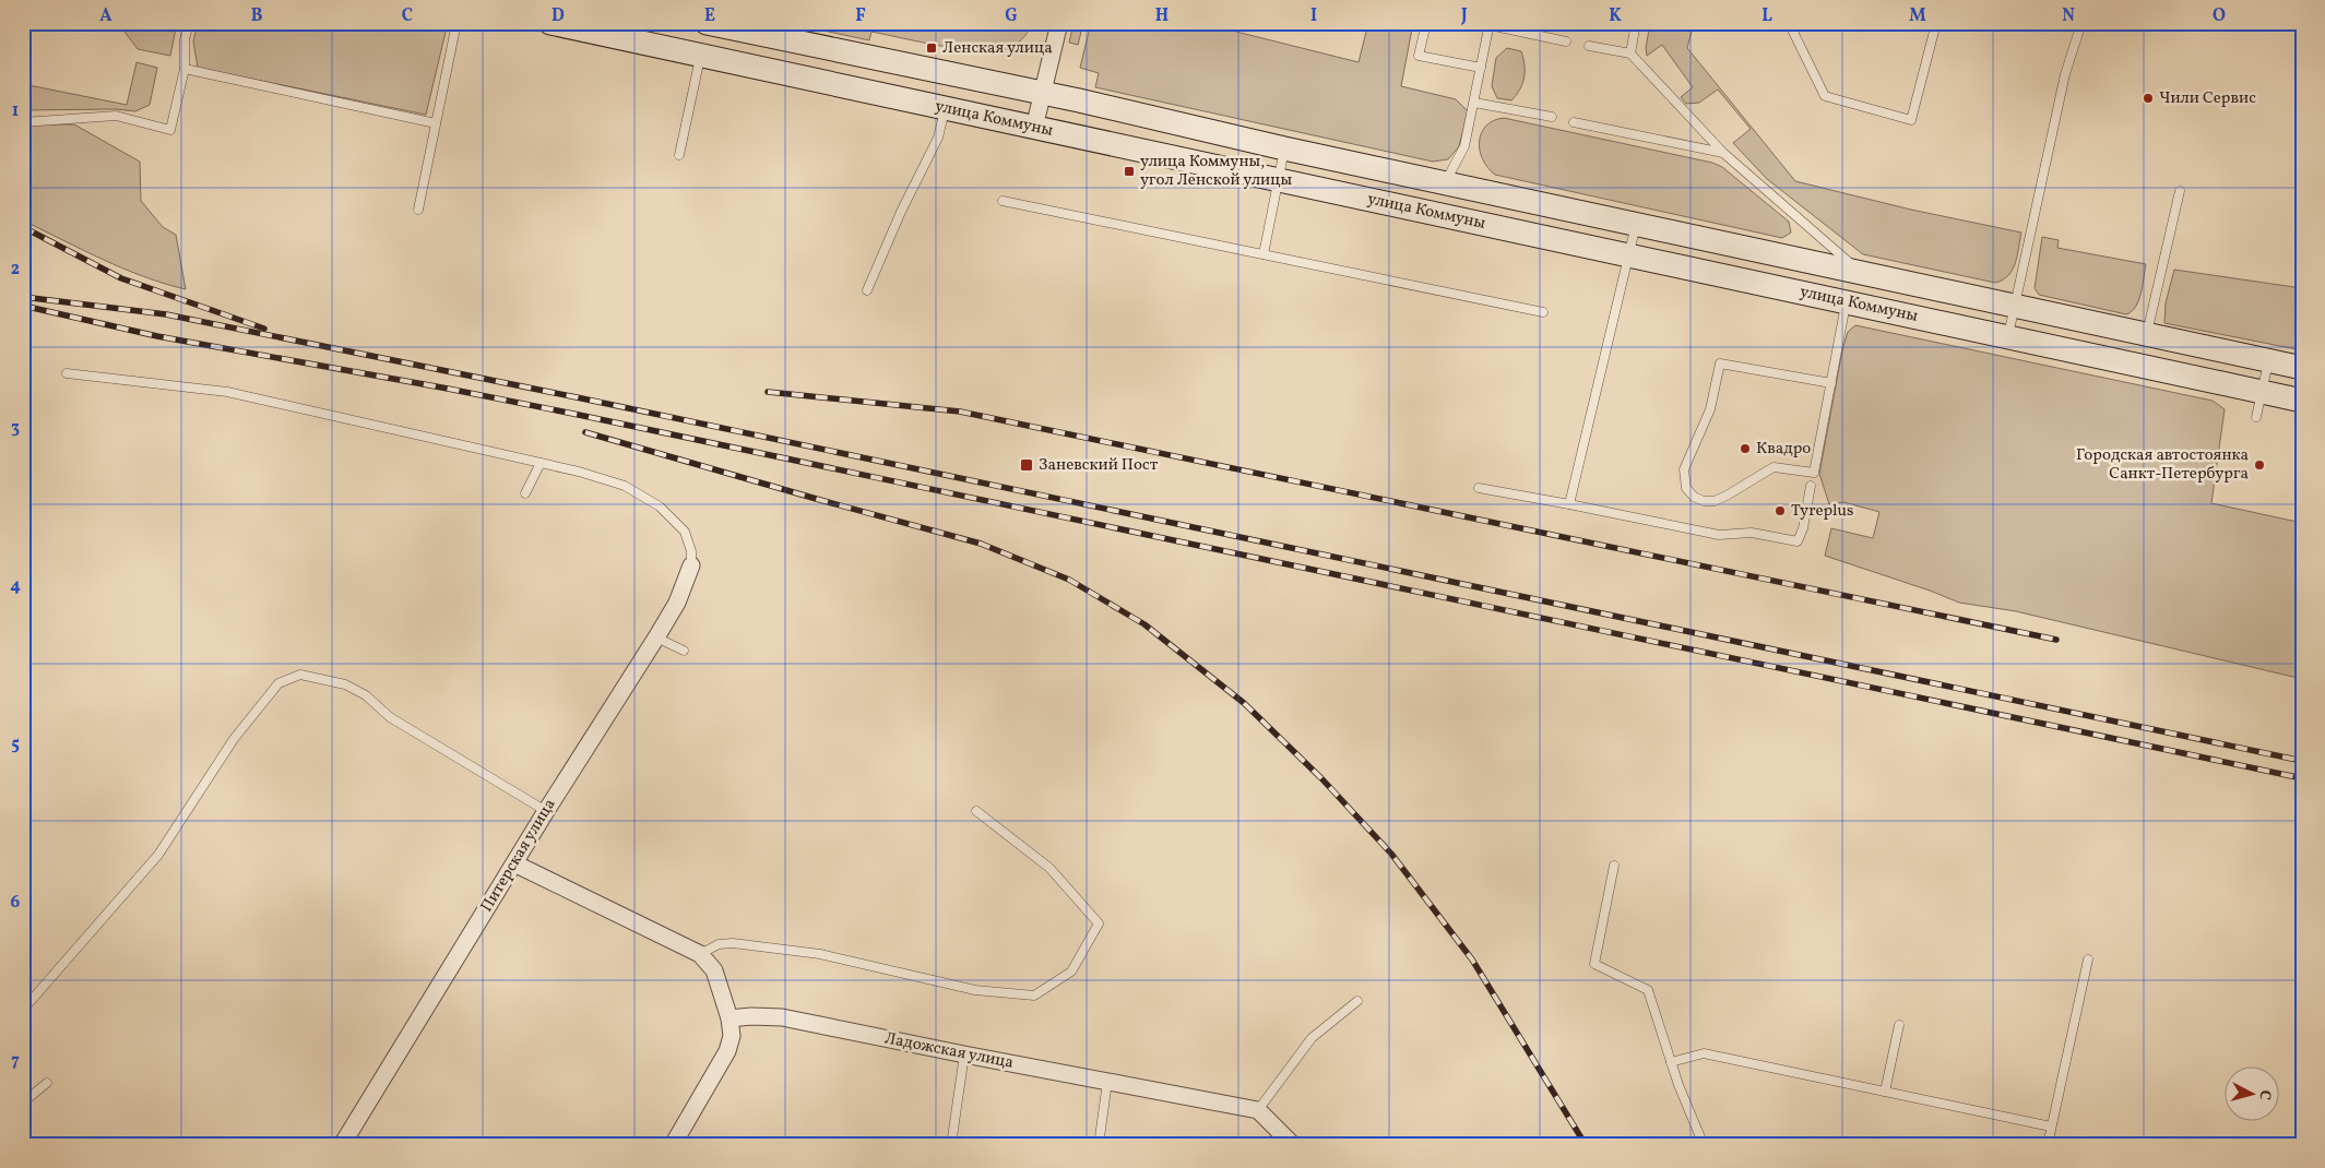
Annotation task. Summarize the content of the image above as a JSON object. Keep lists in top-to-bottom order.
{
  "streets": {
    "street": ["улица Коммуны", "Питерская улица", "Ладожская улица"]
  },
  "places": {
    "transit": ["Ленская улица", "улица Коммуны, угол Ленской улицы", "Заневский Пост"],
    "other": [
      "Чили Сервис",
      "Квадро",
      "Городская автостоянка Санкт-Петербурга",
      "Tyreplus"
    ]
  },
  "north": "right",
  "grid": {
    "columns": [
      "A",
      "B",
      "C",
      "D",
      "E",
      "F",
      "G",
      "H",
      "I",
      "J",
      "K",
      "L",
      "M",
      "N",
      "O"
    ],
    "rows": [
      "1",
      "2",
      "3",
      "4",
      "5",
      "6",
      "7"
    ]
  }
}
